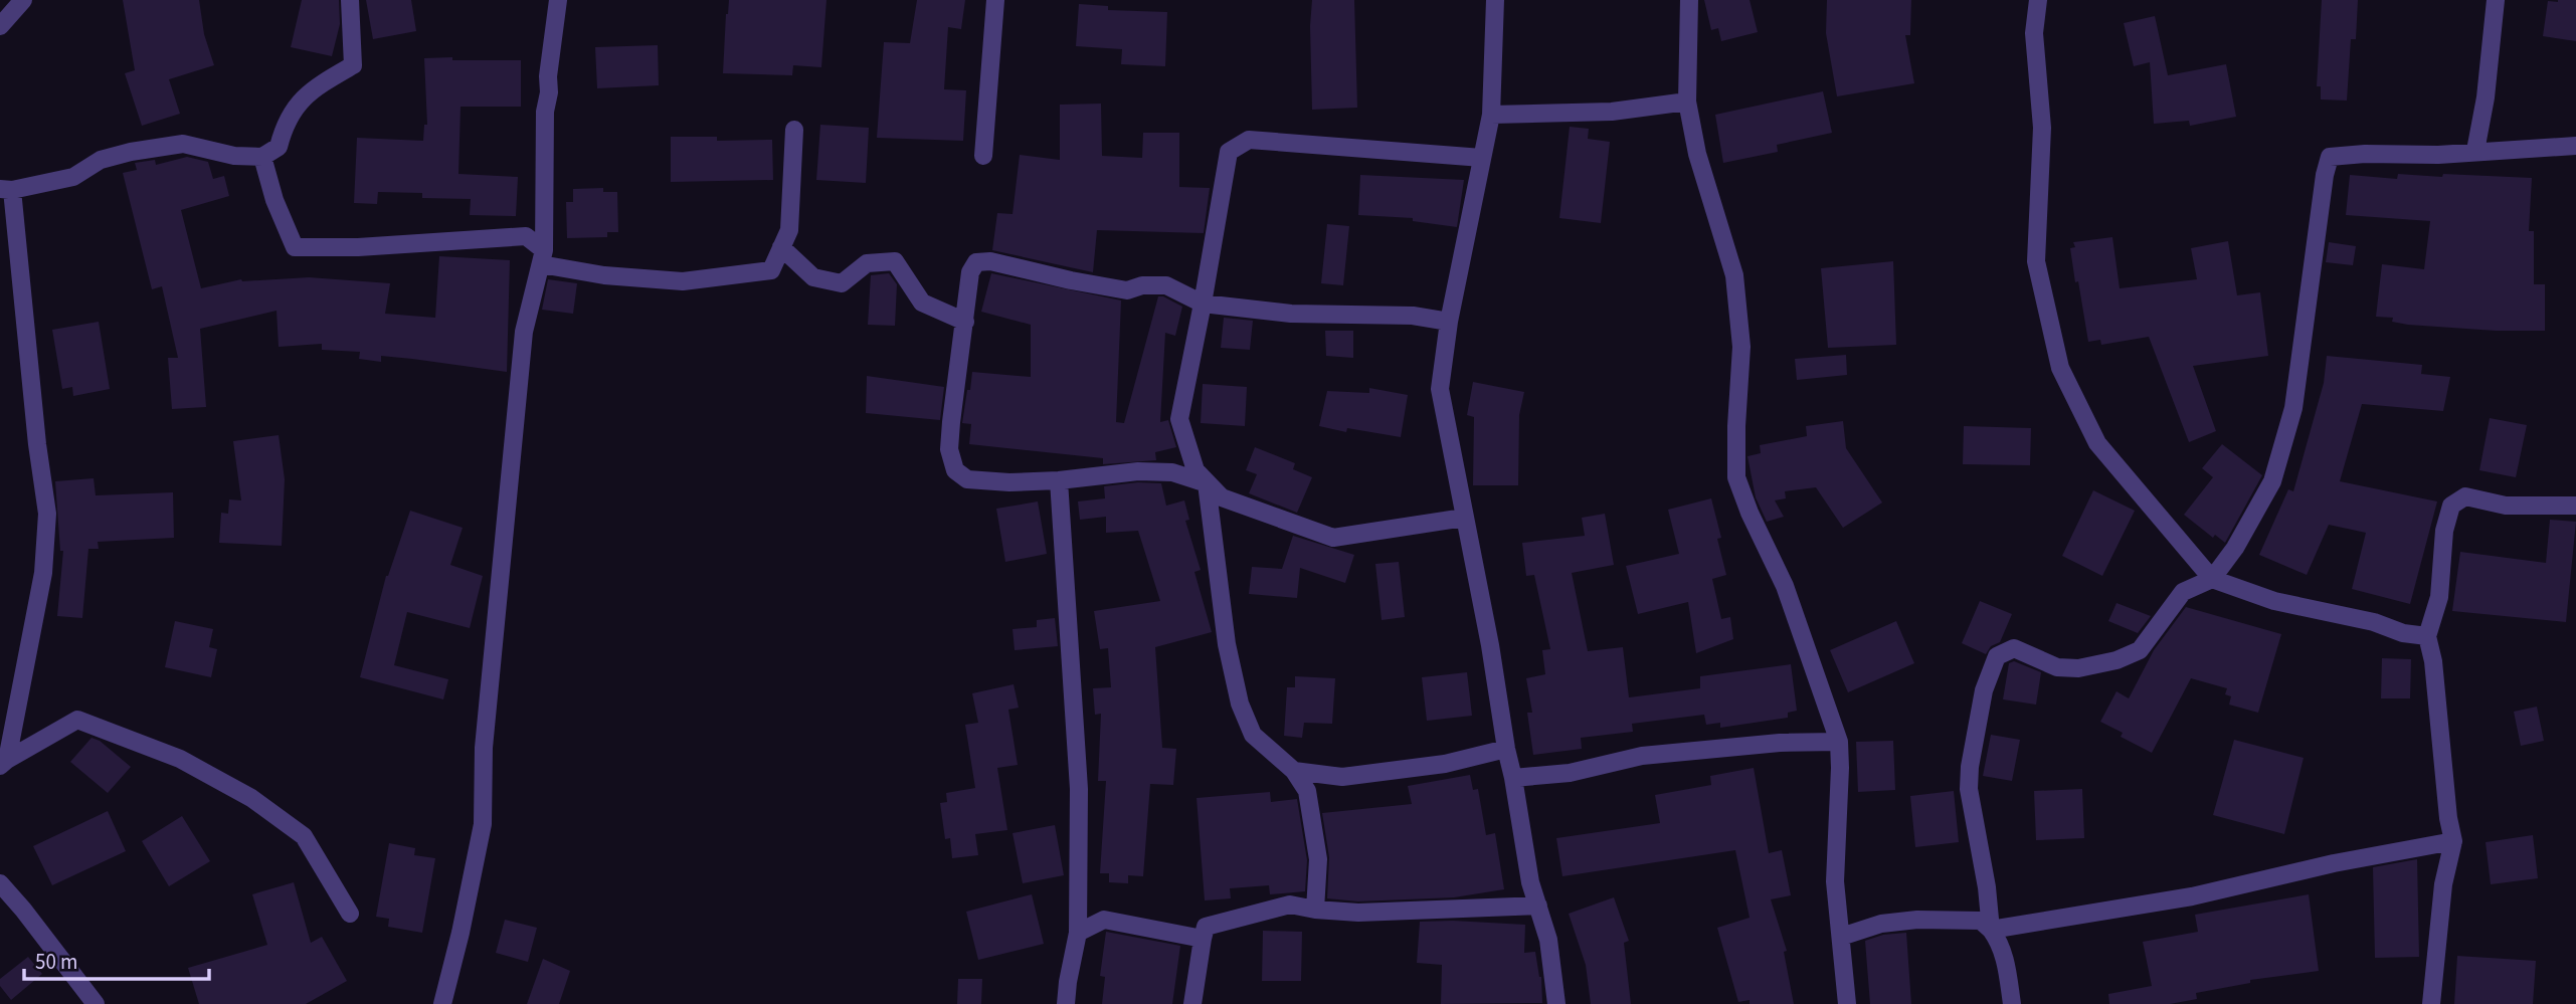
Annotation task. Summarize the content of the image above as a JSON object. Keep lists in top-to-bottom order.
{
  "scale_bar": "50 m"
}
